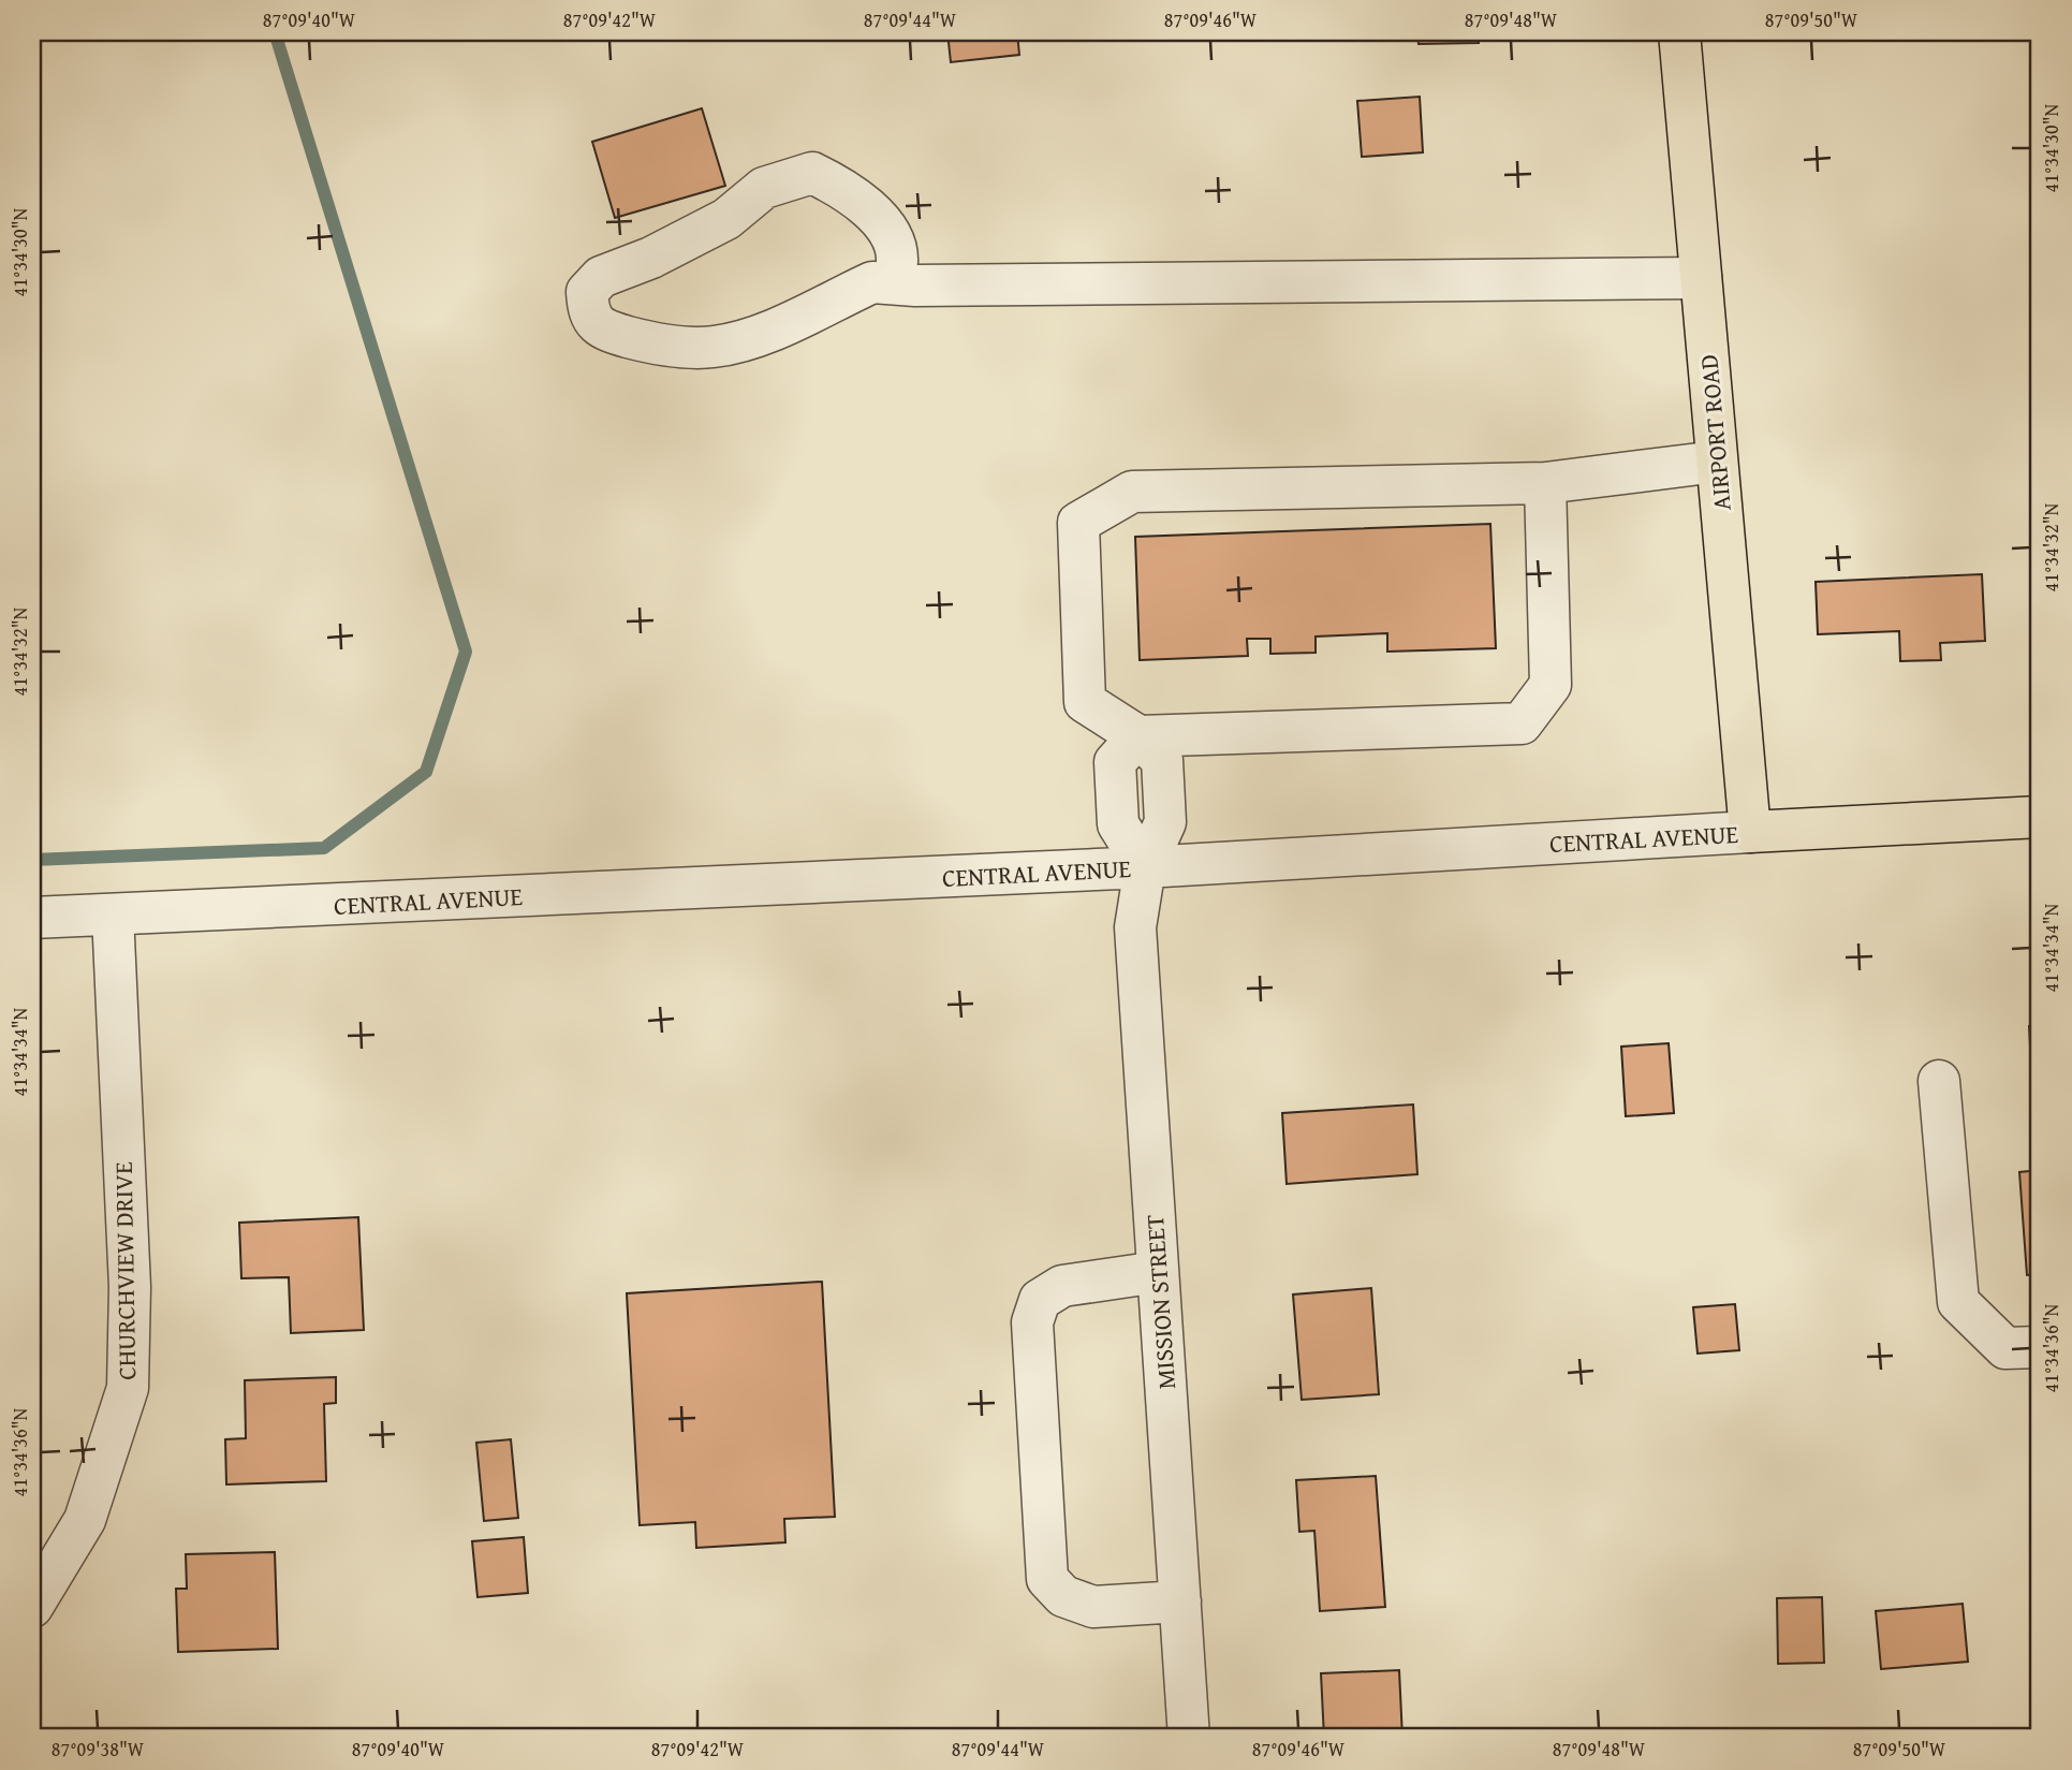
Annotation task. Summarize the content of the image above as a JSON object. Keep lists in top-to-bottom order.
{
  "streets": {
    "main road": ["AIRPORT ROAD", "CENTRAL AVENUE"],
    "street": ["CHURCHVIEW DRIVE", "MISSION STREET"]
  },
  "crossings": [
    ["AIRPORT ROAD", "CENTRAL AVENUE"],
    ["CENTRAL AVENUE", "CHURCHVIEW DRIVE"],
    ["CENTRAL AVENUE", "MISSION STREET"]
  ],
  "coordinates": [
    "87°09'40\"W",
    "87°09'42\"W",
    "87°09'44\"W",
    "87°09'46\"W",
    "87°09'48\"W",
    "87°09'50\"W",
    "41°34'30\"N",
    "41°34'32\"N",
    "41°34'34\"N",
    "41°34'36\"N",
    "87°09'38\"W"
  ]
}
